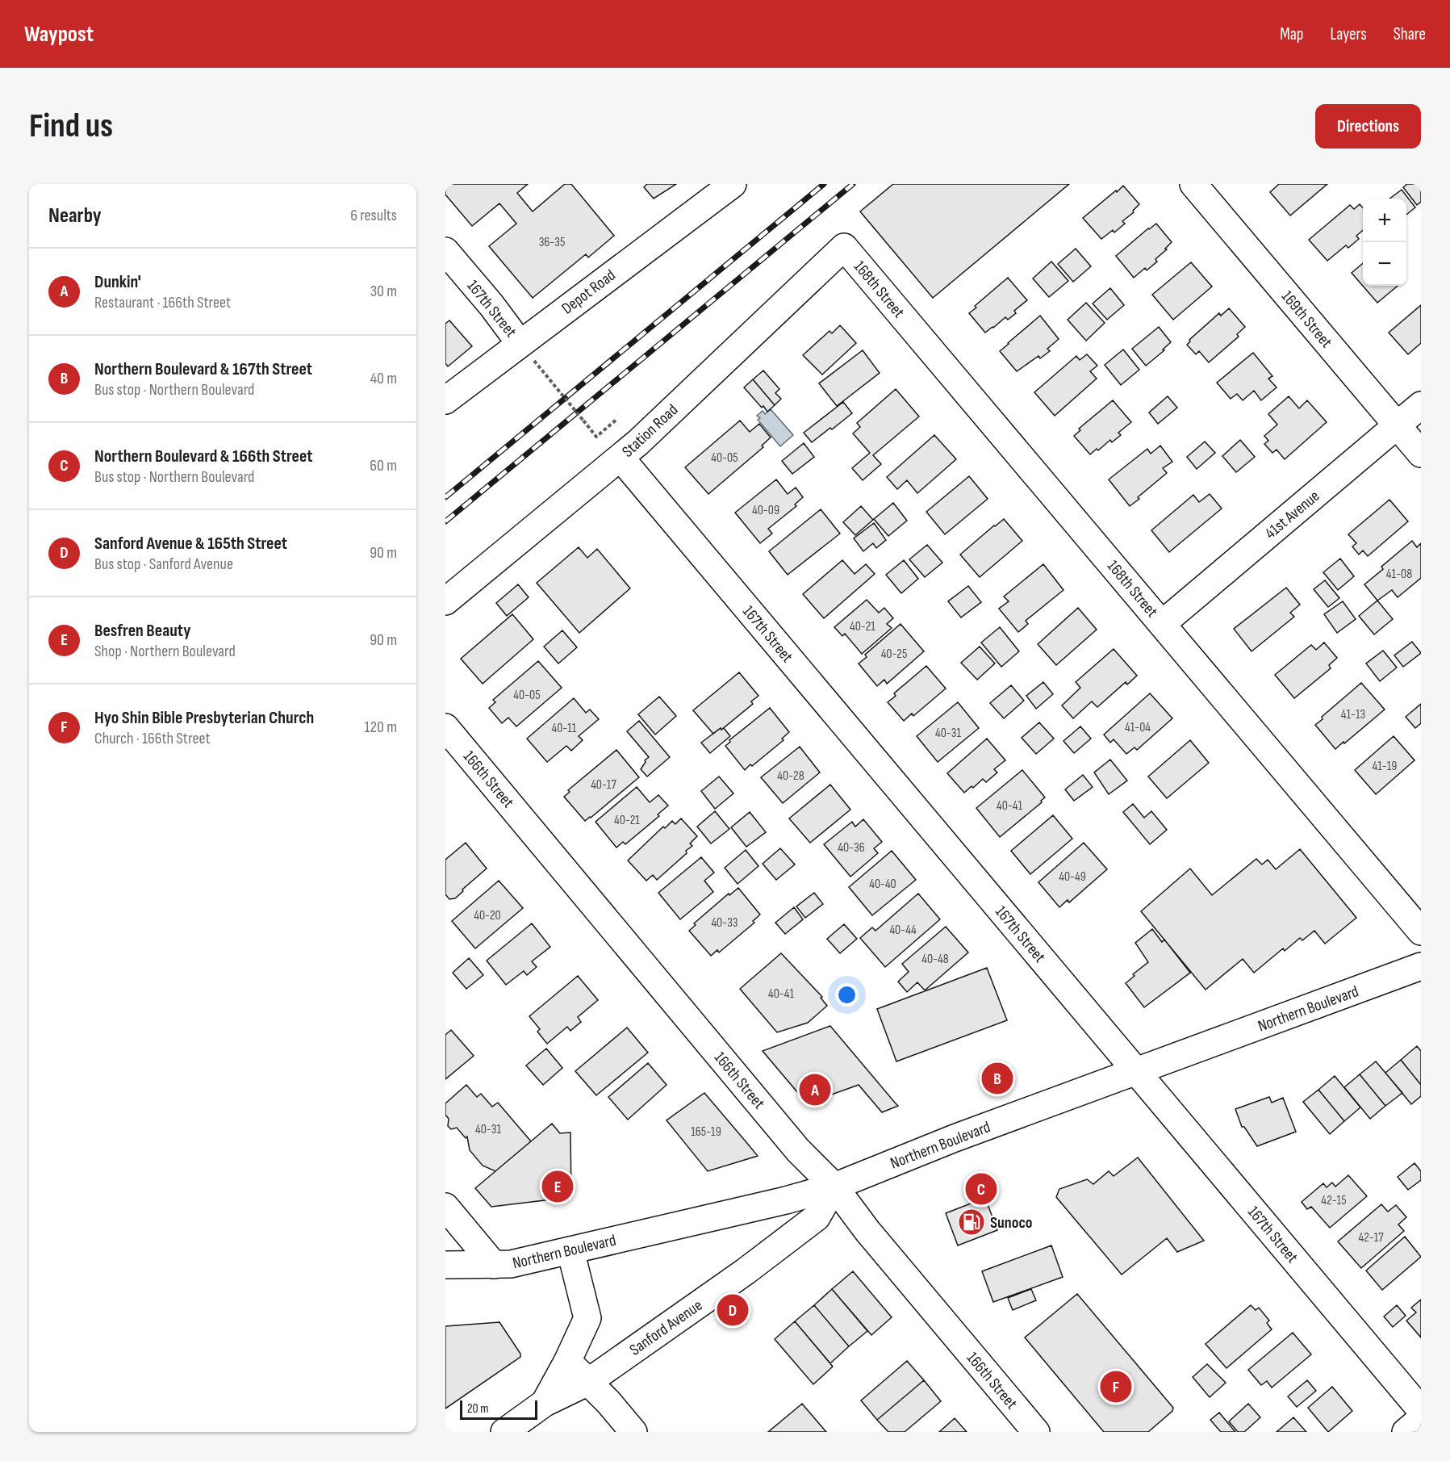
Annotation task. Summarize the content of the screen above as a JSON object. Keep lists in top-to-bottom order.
{
  "streets": {
    "street": [
      "168th Street",
      "Depot Road",
      "167th Street",
      "169th Street",
      "Station Road",
      "41st Avenue",
      "166th Street",
      "Northern Boulevard",
      "Sanford Avenue"
    ]
  },
  "crossings": [
    ["168th Street", "Station Road"],
    ["168th Street", "41st Avenue"],
    ["Depot Road", "167th Street"],
    ["167th Street", "Station Road"],
    ["167th Street", "Northern Boulevard"],
    ["169th Street", "41st Avenue"],
    ["166th Street", "Northern Boulevard"],
    ["166th Street", "Sanford Avenue"],
    ["Northern Boulevard", "Sanford Avenue"]
  ],
  "places": {
    "fuel station": ["Sunoco"]
  },
  "house_numbers": [
    "36-35",
    "40-05",
    "40-09",
    "41-08",
    "40-21",
    "40-25",
    "40-05",
    "41-13",
    "41-04",
    "40-11",
    "40-31",
    "41-19",
    "40-28",
    "40-17",
    "40-41",
    "40-21",
    "40-36",
    "40-49",
    "40-40",
    "40-20",
    "40-33",
    "40-44",
    "40-48",
    "40-41",
    "40-31",
    "165-19",
    "42-15",
    "42-17"
  ],
  "scale_bar": "20 m",
  "page": {
    "header": "Waypost",
    "nav": ["Map", "Layers", "Share"],
    "buttons": "Directions",
    "title": "Find us",
    "heading": ["Nearby", "6 results"],
    "map_buttons": ["+", "−"],
    "list": [
      {
        "mark": "A",
        "name": "Dunkin'",
        "note": "Restaurant · 166th Street",
        "value": "30 m"
      },
      {
        "mark": "B",
        "name": "Northern Boulevard & 167th Street",
        "note": "Bus stop · Northern Boulevard",
        "value": "40 m"
      },
      {
        "mark": "C",
        "name": "Northern Boulevard & 166th Street",
        "note": "Bus stop · Northern Boulevard",
        "value": "60 m"
      },
      {
        "mark": "D",
        "name": "Sanford Avenue & 165th Street",
        "note": "Bus stop · Sanford Avenue",
        "value": "90 m"
      },
      {
        "mark": "E",
        "name": "Besfren Beauty",
        "note": "Shop · Northern Boulevard",
        "value": "90 m"
      },
      {
        "mark": "F",
        "name": "Hyo Shin Bible Presbyterian Church",
        "note": "Church · 166th Street",
        "value": "120 m"
      }
    ],
    "pins": [
      "B",
      "A",
      "E",
      "C",
      "D",
      "F"
    ],
    "scale": "20 m"
  }
}
